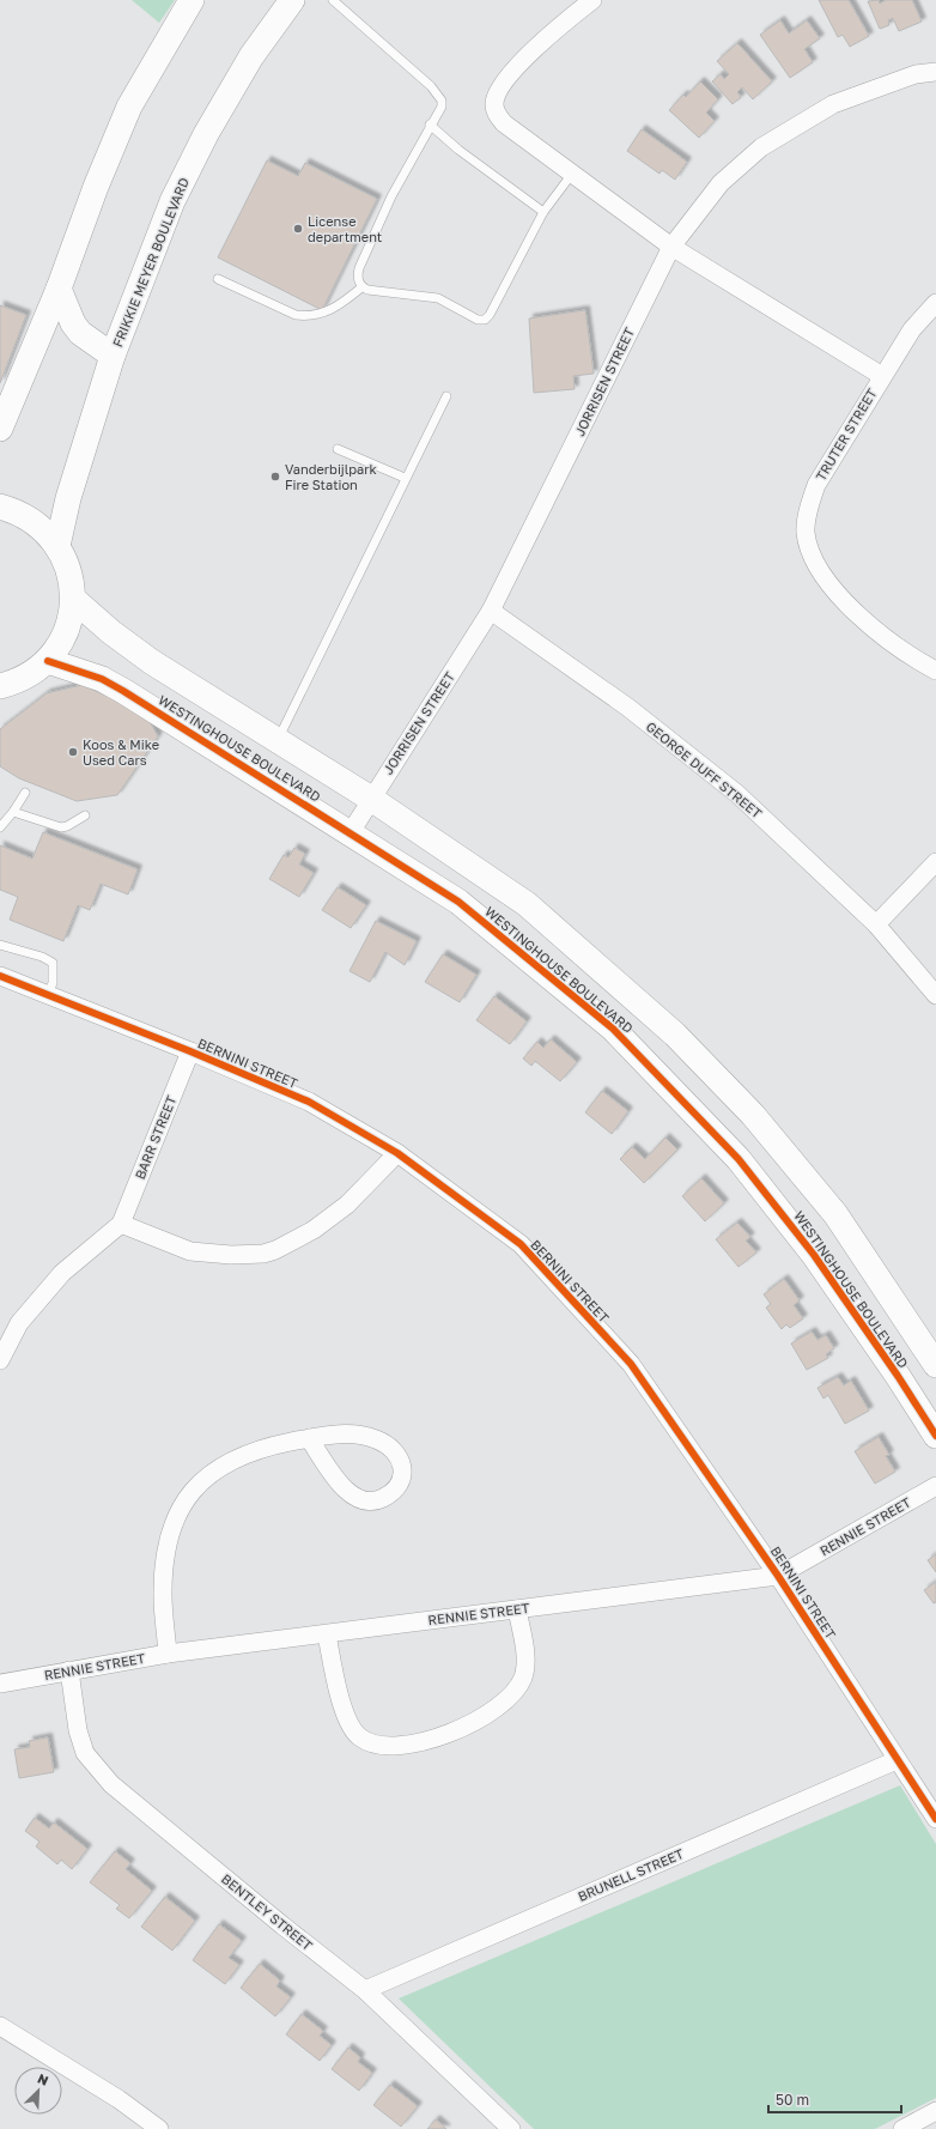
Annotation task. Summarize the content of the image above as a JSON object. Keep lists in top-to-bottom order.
{
  "streets": {
    "street": [
      "FRIKKIE MEYER BOULEVARD",
      "JORRISEN STREET",
      "TRUTER STREET",
      "WESTINGHOUSE BOULEVARD",
      "GEORGE DUFF STREET",
      "BERNINI STREET",
      "BARR STREET",
      "RENNIE STREET",
      "BRUNELL STREET",
      "BENTLEY STREET"
    ]
  },
  "crossings": [
    ["JORRISEN STREET", "WESTINGHOUSE BOULEVARD"],
    ["JORRISEN STREET", "GEORGE DUFF STREET"],
    ["BERNINI STREET", "BARR STREET"],
    ["BERNINI STREET", "RENNIE STREET"],
    ["BERNINI STREET", "BRUNELL STREET"],
    ["RENNIE STREET", "BENTLEY STREET"],
    ["BRUNELL STREET", "BENTLEY STREET"]
  ],
  "places": ["License department", "Vanderbijlpark Fire Station", "Koos & Mike Used Cars"],
  "scale_bar": "50 m",
  "north": "top right"
}
